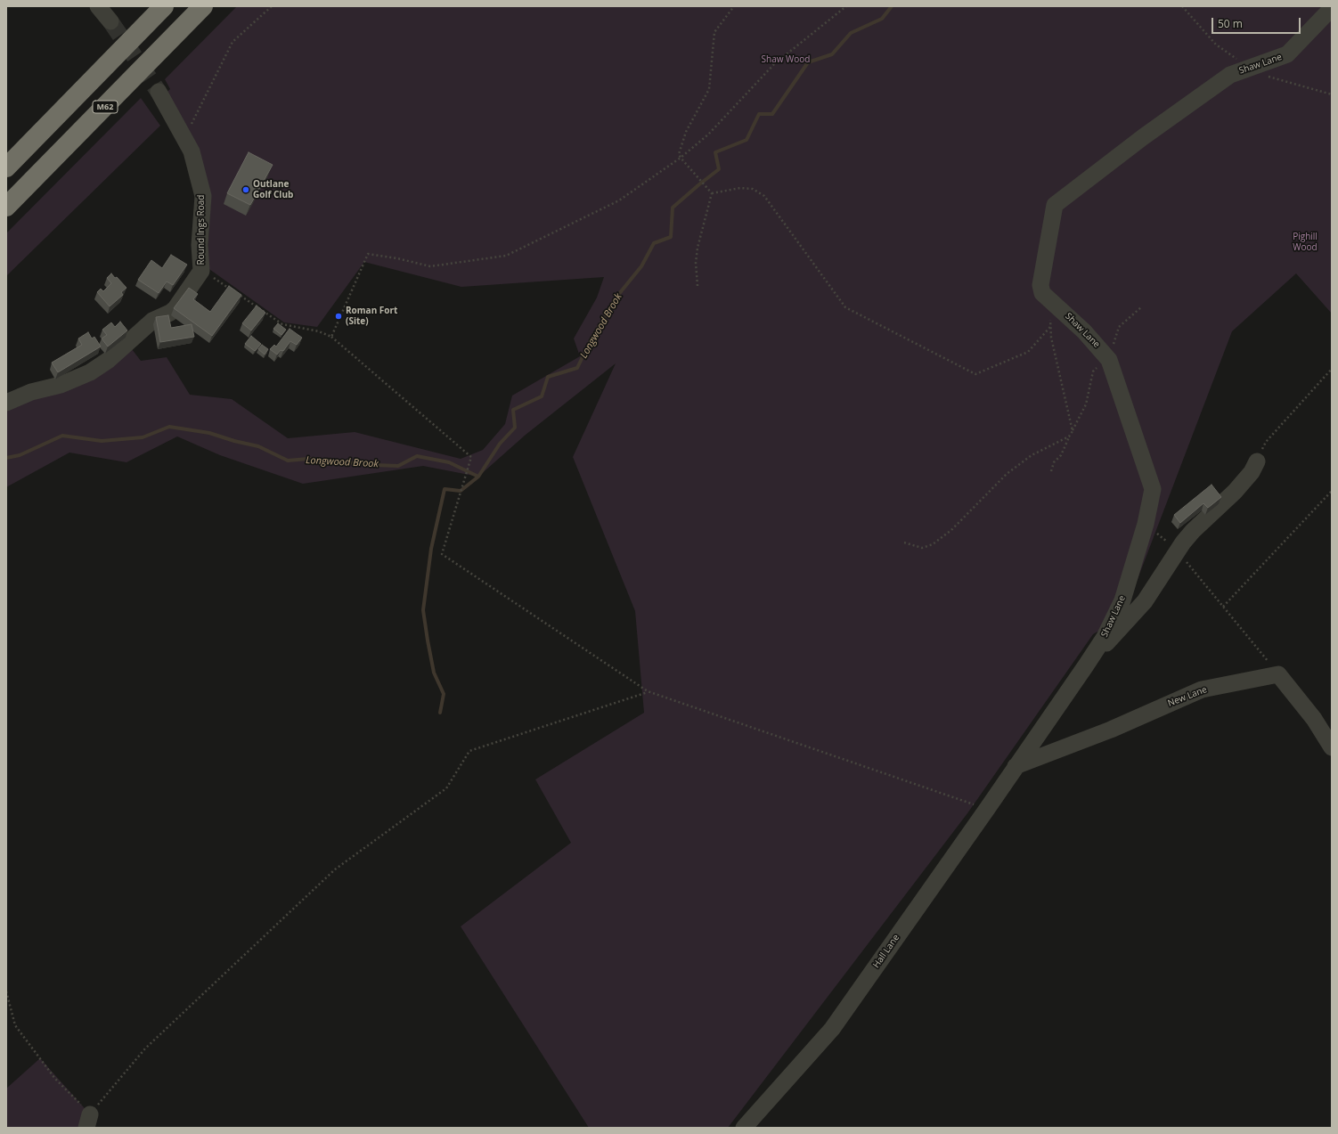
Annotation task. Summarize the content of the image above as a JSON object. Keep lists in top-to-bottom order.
{
  "streets": {
    "highway": ["M62"],
    "street": [
      "Shaw Lane",
      "Round Ings Road",
      "New Lane",
      "Hall Lane"
    ]
  },
  "crossings": [
    ["Shaw Lane", "New Lane"],
    ["Shaw Lane", "Hall Lane"],
    ["New Lane", "Hall Lane"]
  ],
  "water": ["Longwood Brook"],
  "parks": ["Shaw Wood", "Pighill Wood"],
  "places": ["Outlane Golf Club", "Roman Fort (Site)"],
  "scale_bar": "50 m"
}
